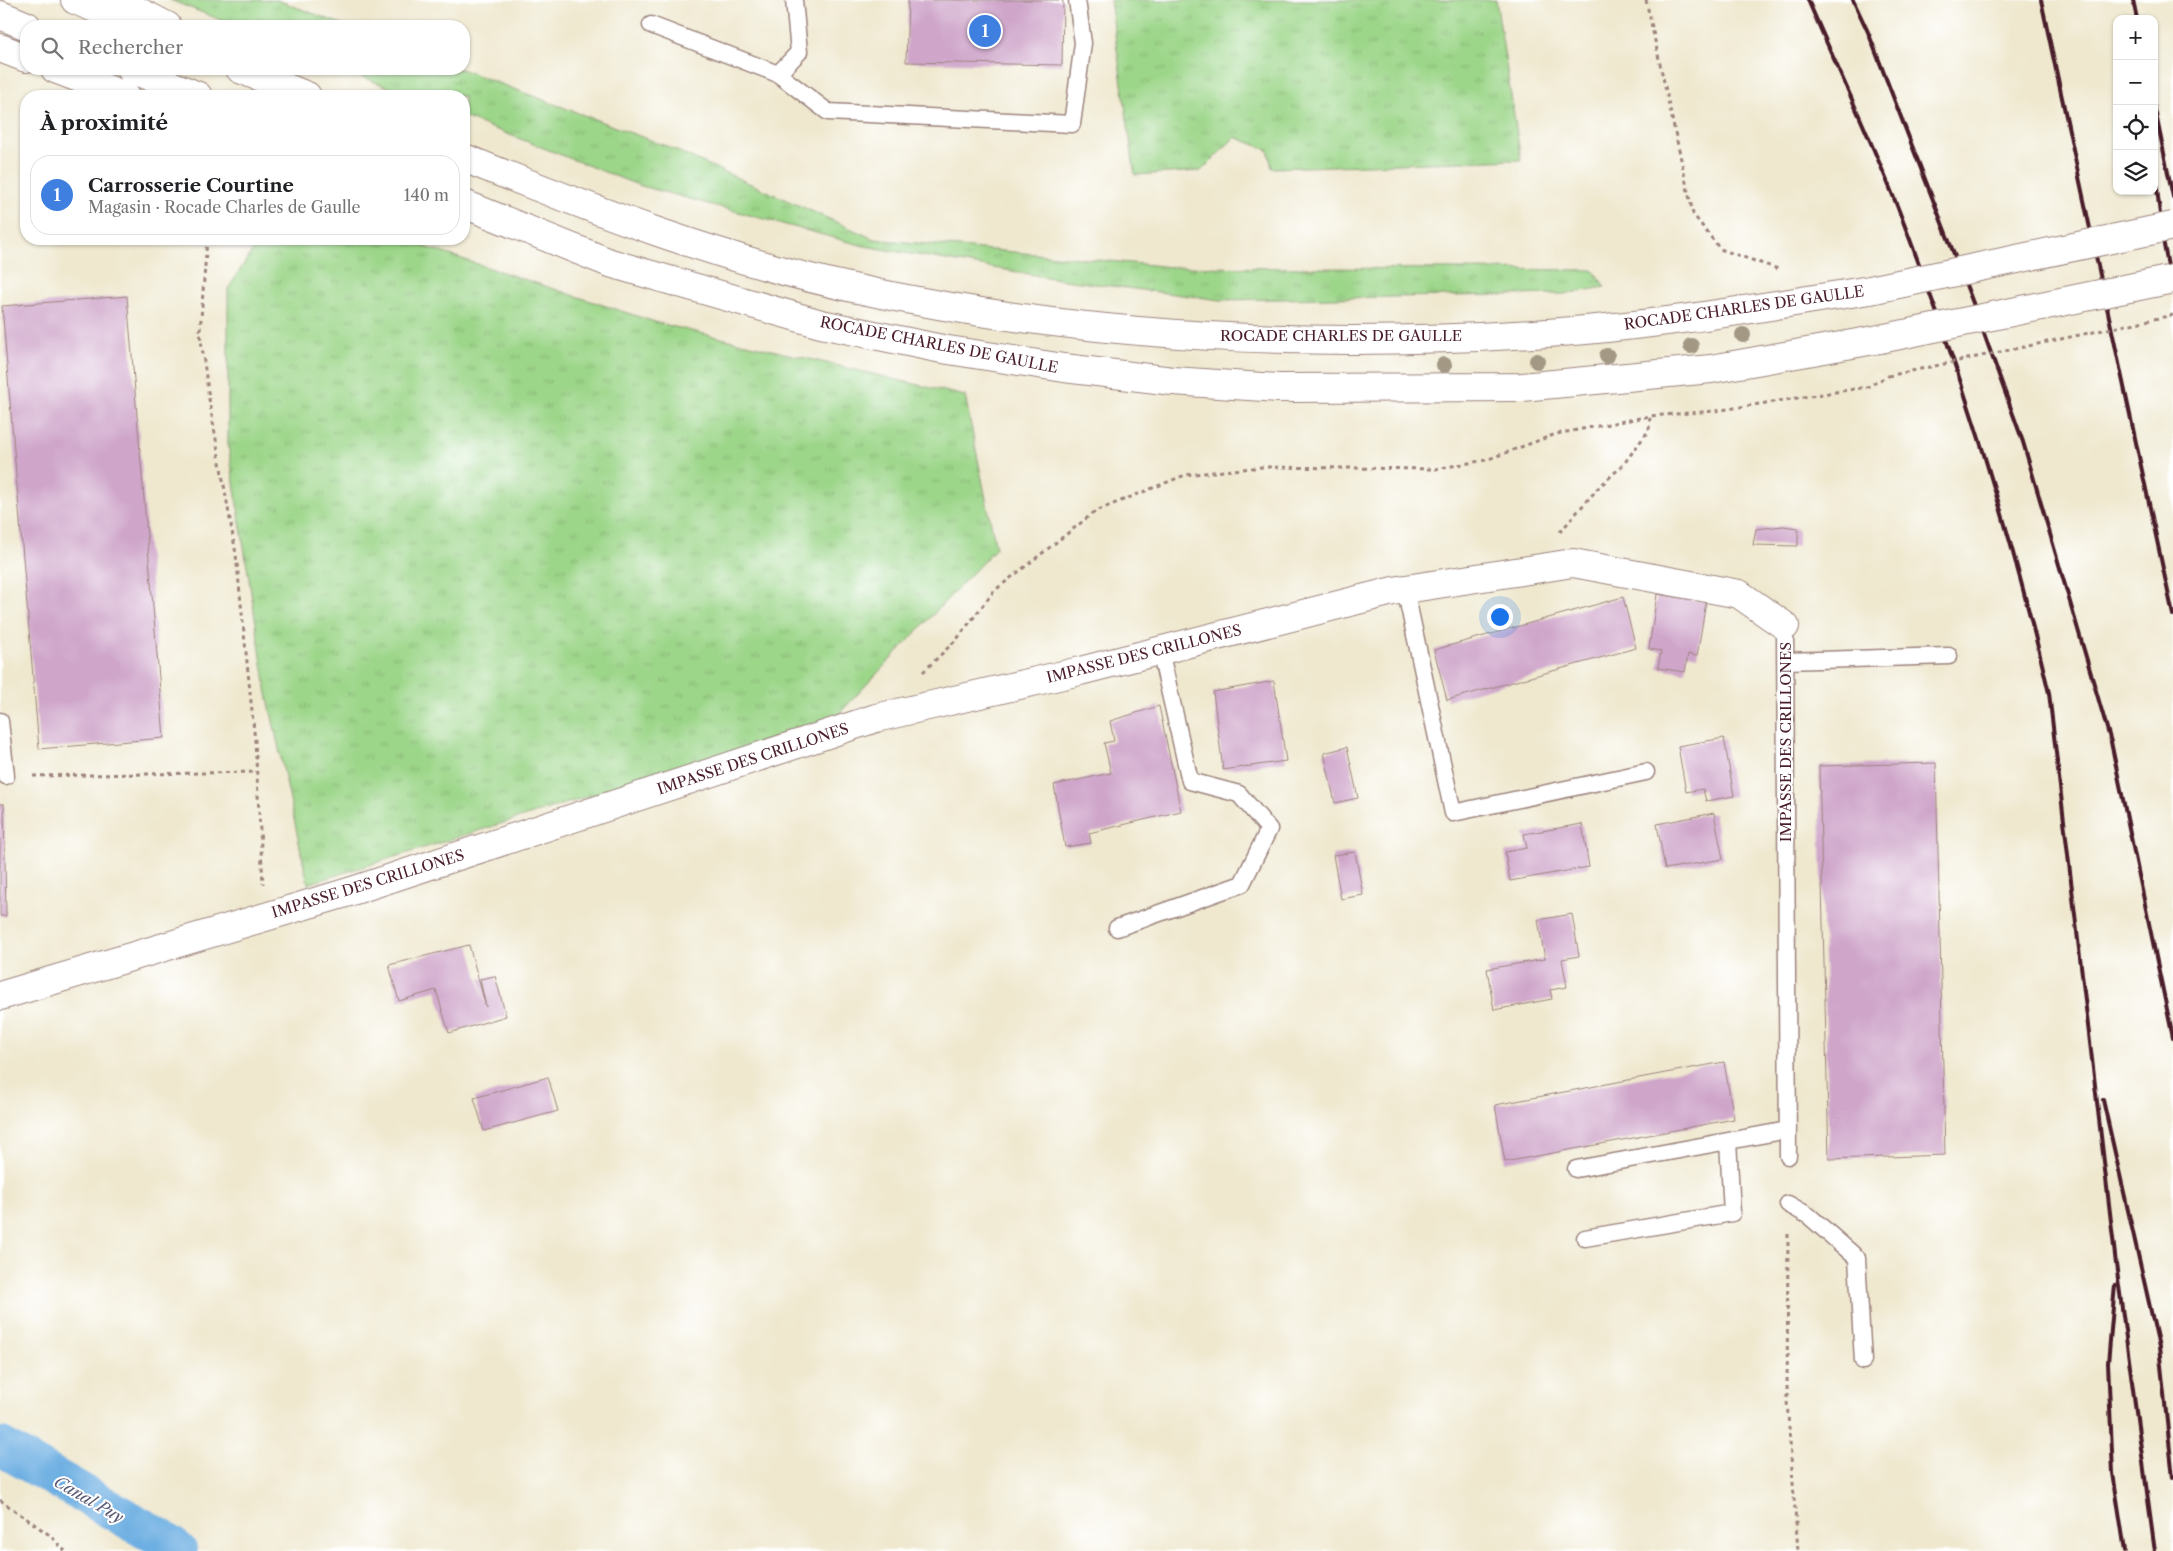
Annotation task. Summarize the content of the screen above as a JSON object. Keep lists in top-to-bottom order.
{
  "streets": {
    "main road": ["ROCADE CHARLES DE GAULLE", "IMPASSE DES CRILLONES"]
  },
  "water": ["Canal Puy"],
  "page": {
    "pins": "1",
    "map_buttons": ["+", "−"],
    "search": "Rechercher",
    "heading": "À proximité",
    "list": [
      {
        "mark": "1",
        "name": "Carrosserie Courtine",
        "note": "Magasin · Rocade Charles de Gaulle",
        "value": "140 m"
      }
    ]
  }
}
